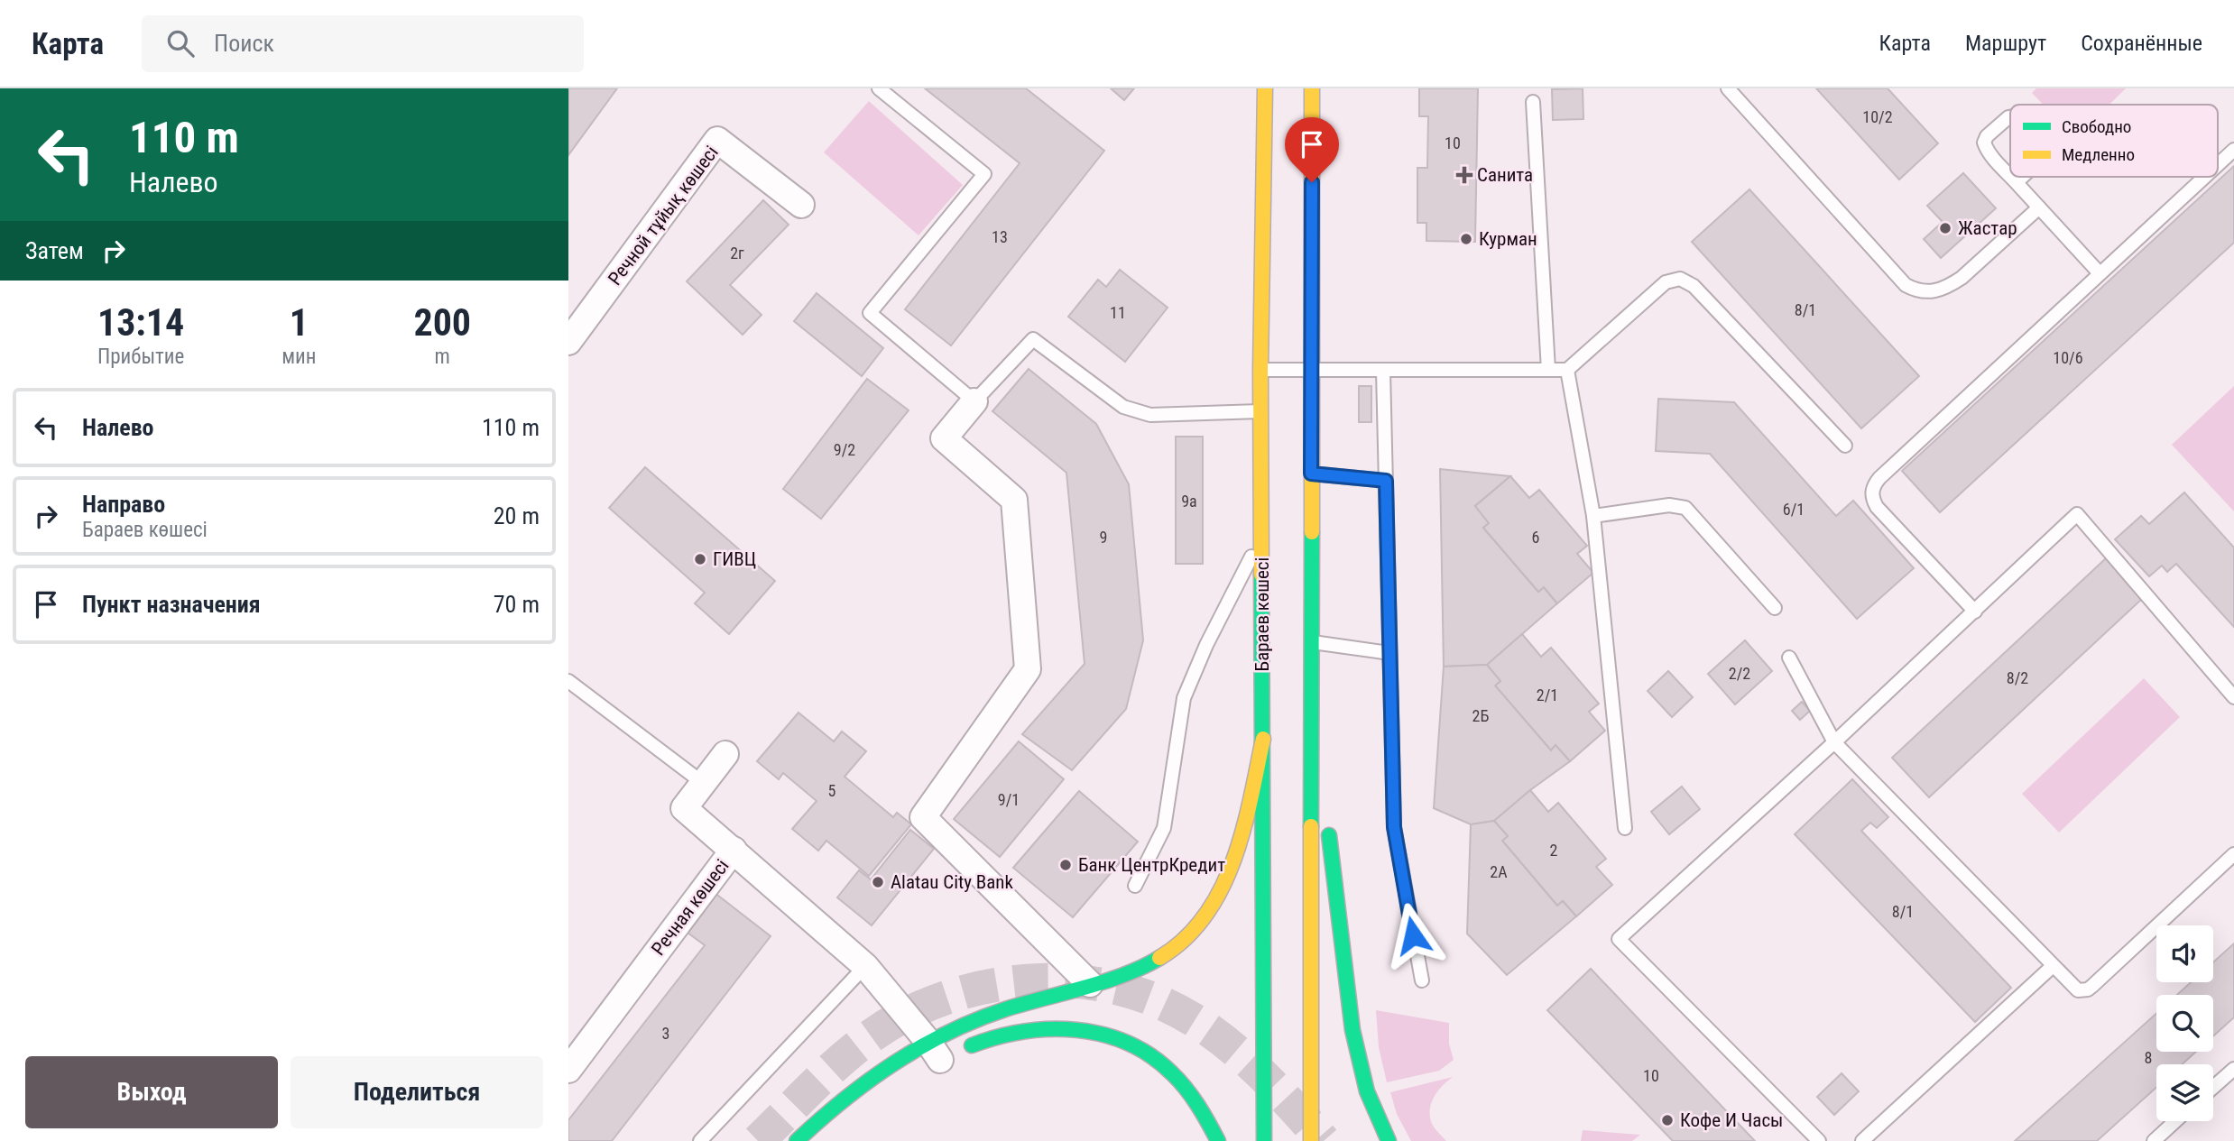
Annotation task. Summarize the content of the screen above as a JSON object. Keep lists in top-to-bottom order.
{
  "streets": {
    "main road": ["Бараев көшесі"],
    "street": ["Речной тұйық көшесі", "Речная көшесі"]
  },
  "places": {
    "health": ["Санита"],
    "other": [
      "Жастар",
      "Курман",
      "ГИВЦ",
      "Банк ЦентрКредит",
      "Alatau City Bank",
      "Кофе И Часы"
    ]
  },
  "house_numbers": [
    "10/2",
    "10",
    "13",
    "2г",
    "8/1",
    "11",
    "10/6",
    "9/2",
    "9а",
    "6/1",
    "9",
    "6",
    "2/2",
    "8/2",
    "2/1",
    "2Б",
    "5",
    "9/1",
    "2",
    "2А",
    "8/1",
    "3",
    "8",
    "10"
  ],
  "legend": ["Свободно", "Медленно"],
  "page": {
    "header": "Карта",
    "search": "Поиск",
    "nav": ["Карта", "Маршрут", "Сохранённые"],
    "turn": ["110 m", "Налево"],
    "then": "Затем",
    "eta": [
      "13:14",
      "Прибытие",
      "1",
      "мин",
      "200",
      "m"
    ],
    "list": [
      {
        "name": "Налево",
        "value": "110 m"
      },
      {
        "name": "Направо",
        "note": "Бараев көшесі",
        "value": "20 m"
      },
      {
        "name": "Пункт назначения",
        "value": "70 m"
      }
    ],
    "buttons": ["Выход", "Поделиться"]
  }
}
